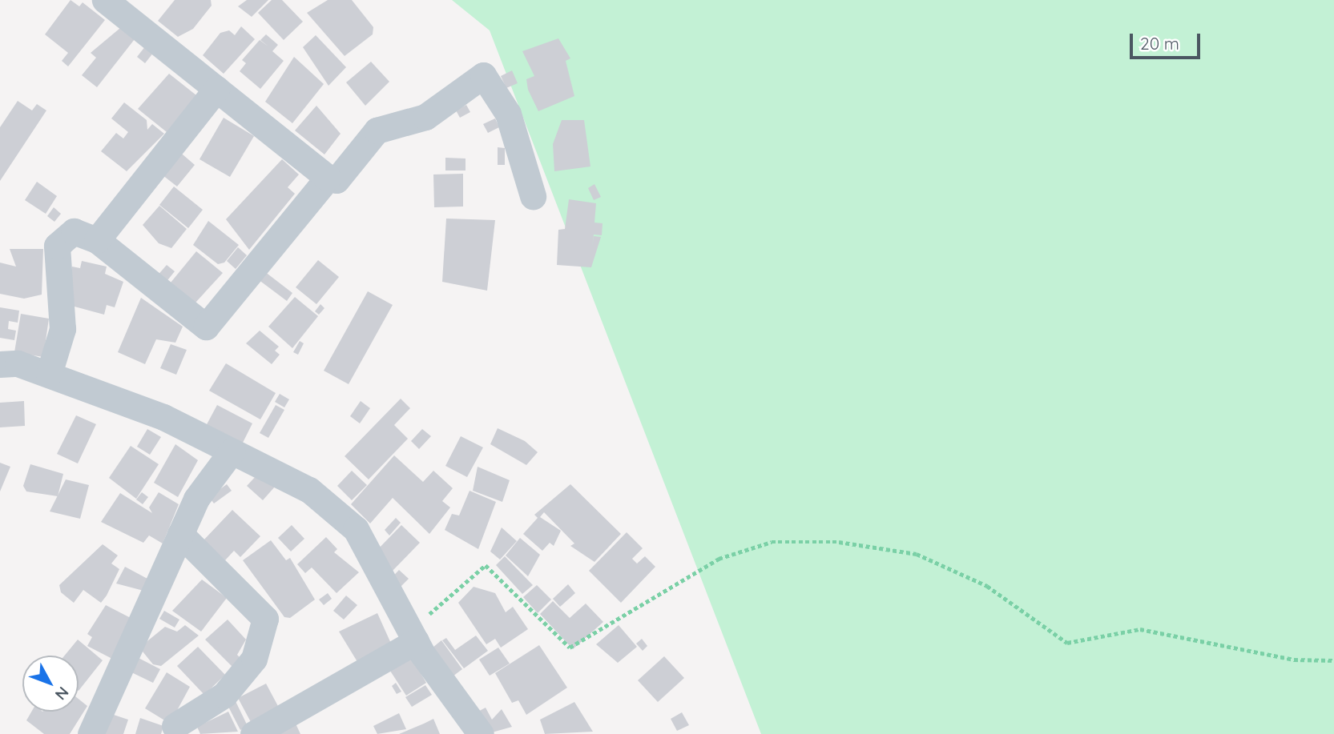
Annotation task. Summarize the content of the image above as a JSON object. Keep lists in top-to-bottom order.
{
  "scale_bar": "20 m",
  "north": "bottom right"
}
